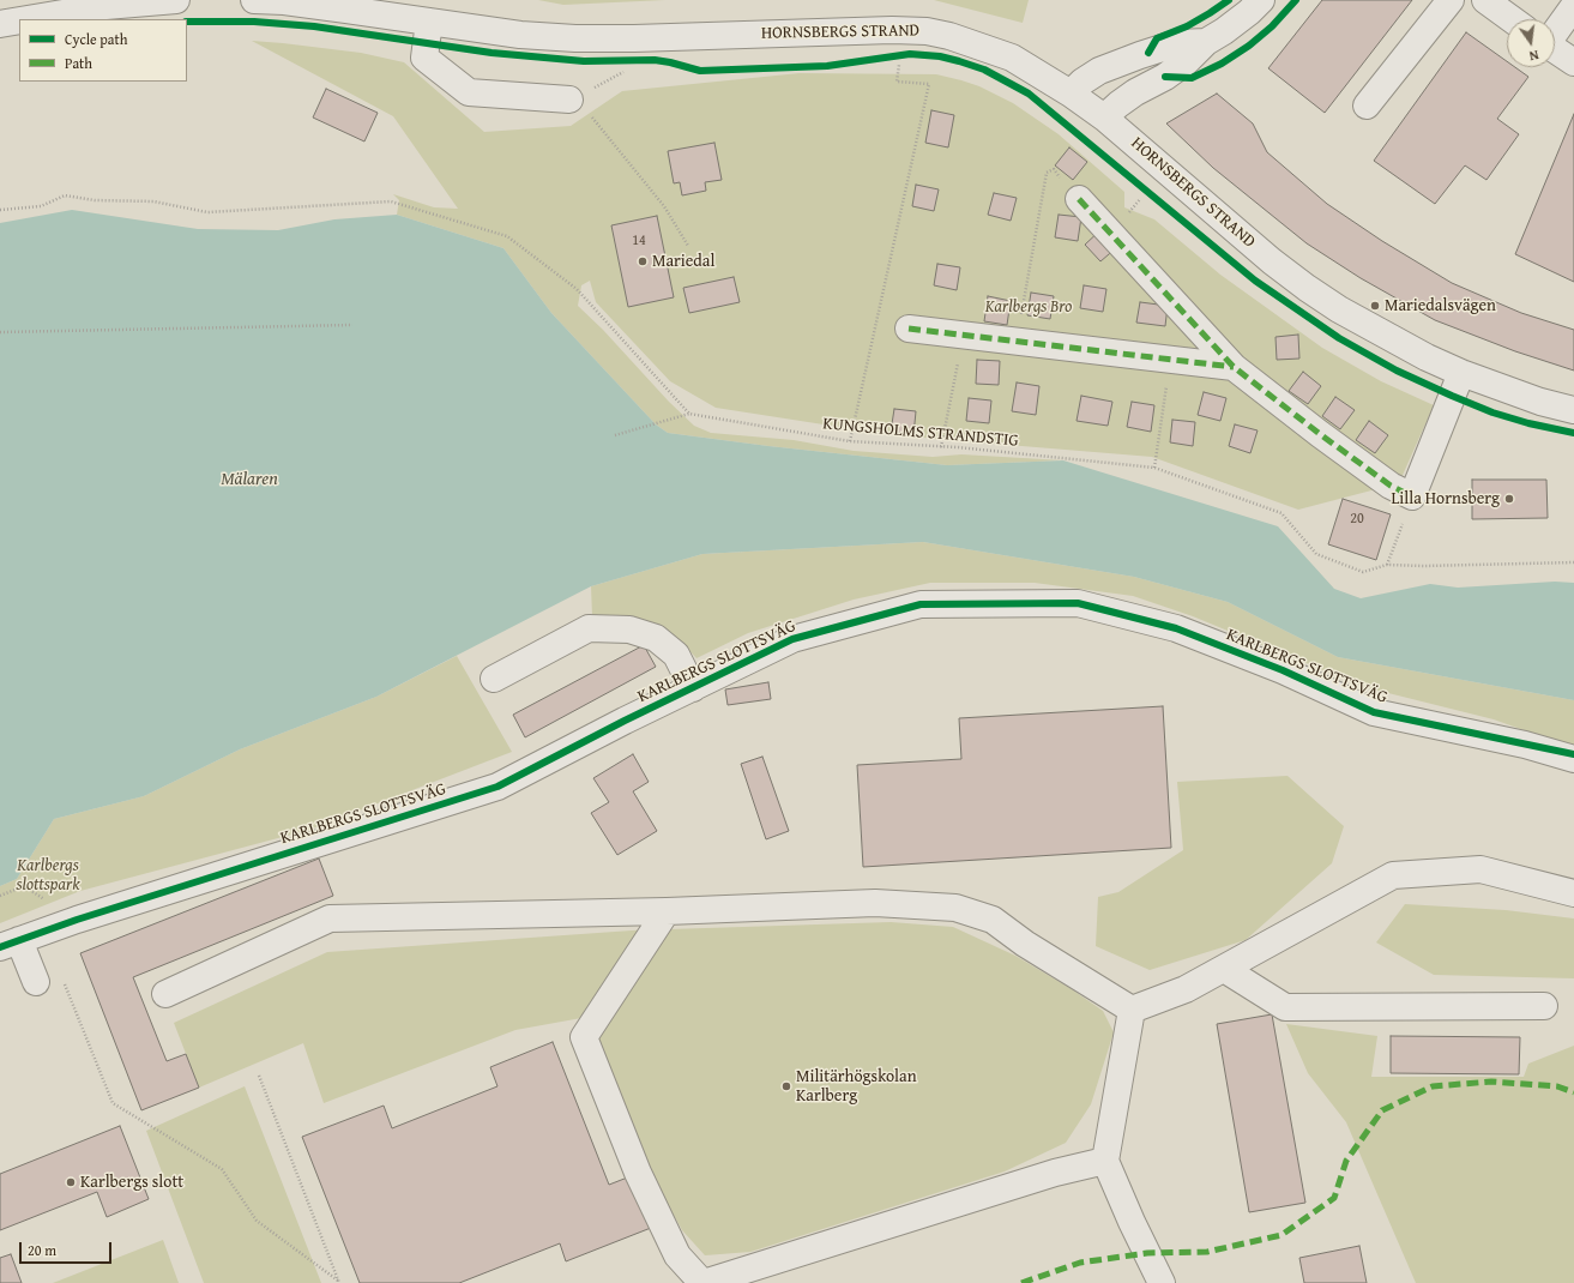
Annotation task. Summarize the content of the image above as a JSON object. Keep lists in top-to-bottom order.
{
  "streets": {
    "street": ["HORNSBERGS STRAND", "KARLBERGS SLOTTSVÄG"],
    "path": ["KUNGSHOLMS STRANDSTIG"]
  },
  "water": ["Mälaren"],
  "parks": ["Karlbergs Bro", "Karlbergs slottspark"],
  "places": [
    "Mariedal",
    "Mariedalsvägen",
    "Lilla Hornsberg",
    "Militärhögskolan Karlberg",
    "Karlbergs slott"
  ],
  "house_numbers": ["14", "20"],
  "legend": ["Cycle path", "Path"],
  "scale_bar": "20 m",
  "north": "bottom"
}
